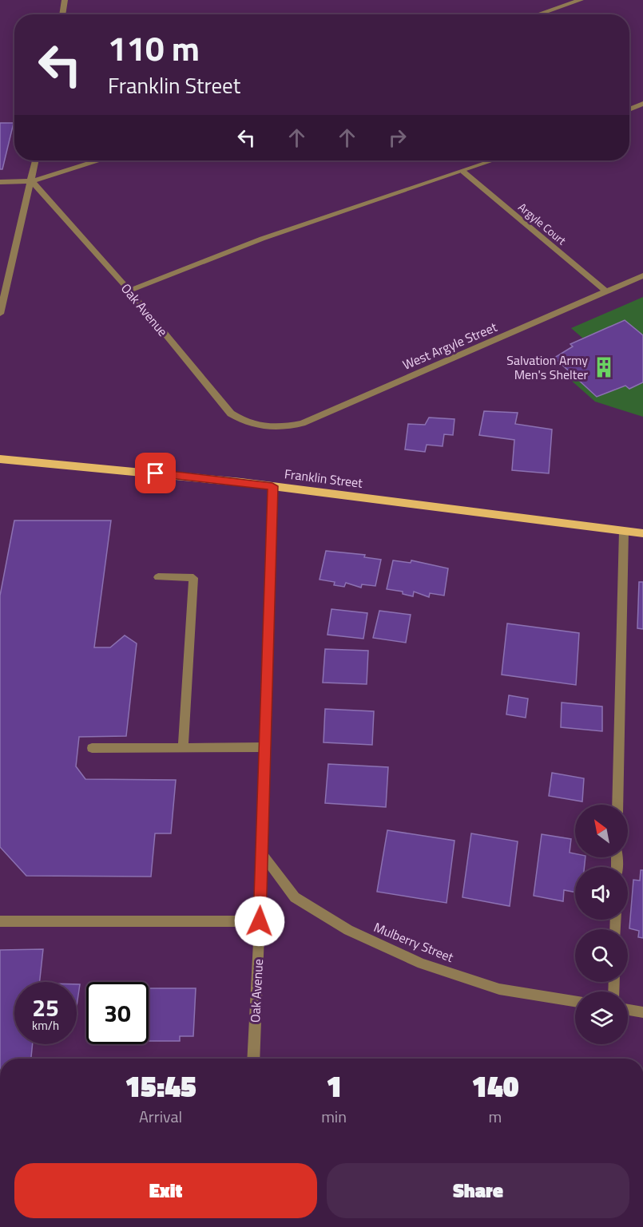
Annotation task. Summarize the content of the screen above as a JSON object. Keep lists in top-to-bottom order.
{
  "streets": {
    "main road": ["Franklin Street"],
    "street": [
      "Argyle Court",
      "Oak Avenue",
      "West Argyle Street",
      "Mulberry Street"
    ]
  },
  "crossings": [
    ["Argyle Court", "West Argyle Street"],
    ["Oak Avenue", "West Argyle Street"],
    ["Oak Avenue", "Franklin Street"],
    ["Oak Avenue", "Mulberry Street"]
  ],
  "places": {
    "building": ["Salvation Army Men's Shelter"]
  },
  "north": "top left",
  "page": {
    "turn": ["110 m", "Franklin Street"],
    "speed": "25 km/h",
    "limit": "30",
    "eta": [
      "15:45",
      "Arrival",
      "1",
      "min",
      "140",
      "m"
    ],
    "buttons": ["Exit", "Share"]
  }
}
